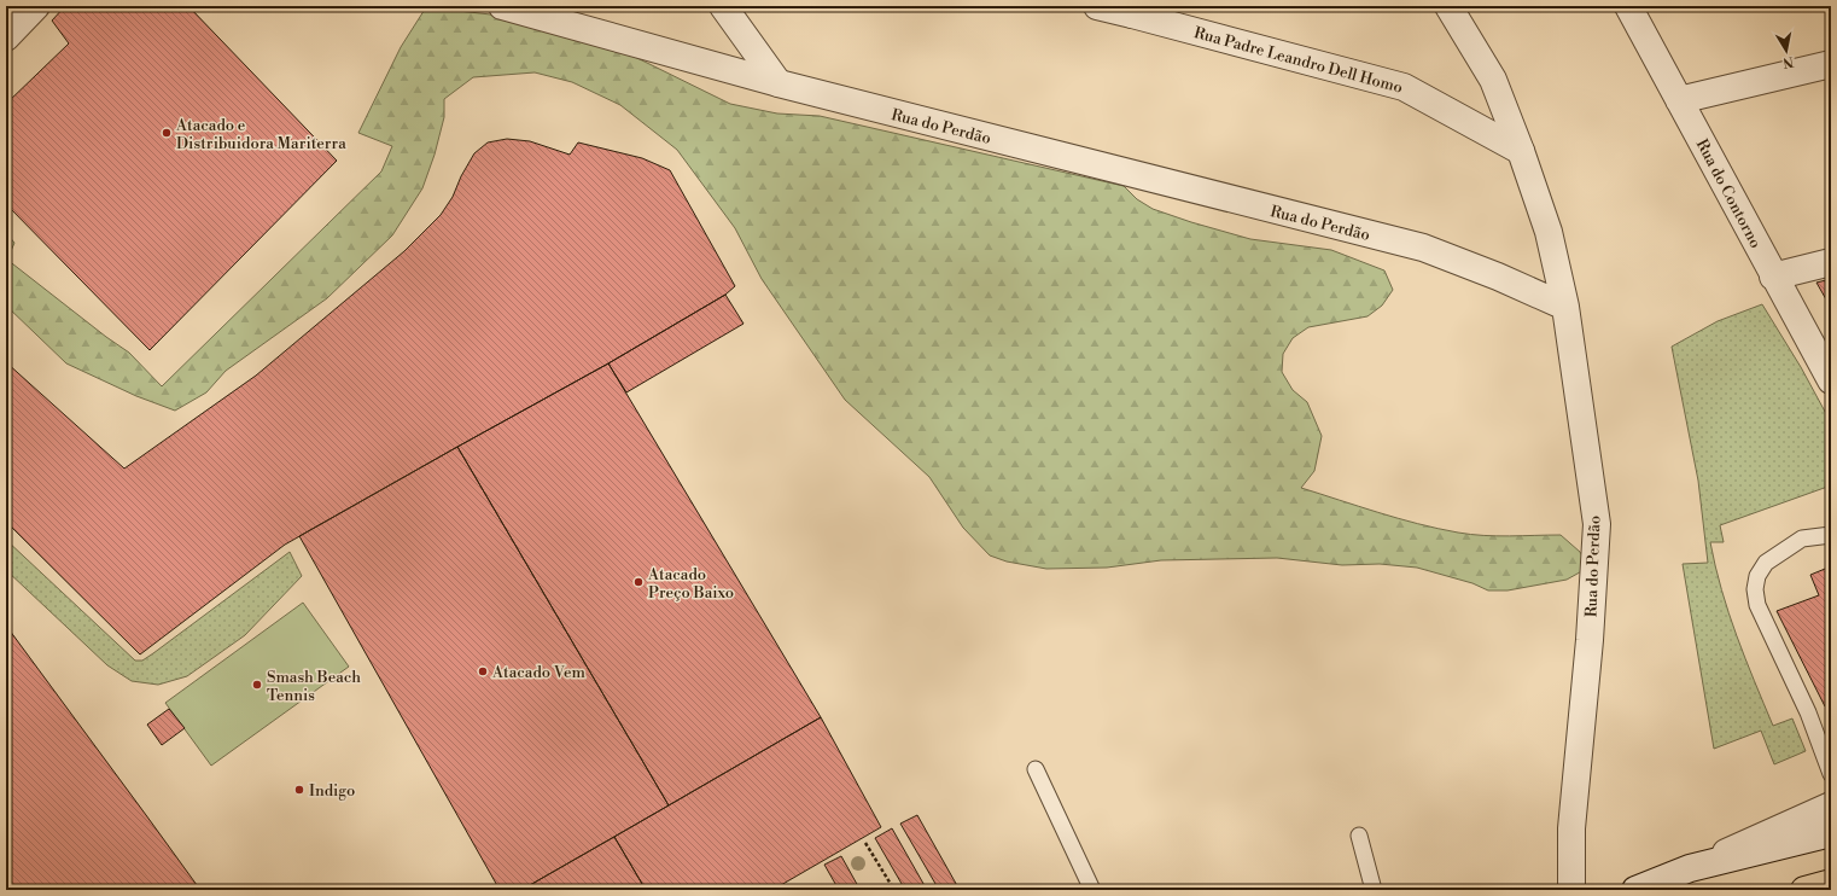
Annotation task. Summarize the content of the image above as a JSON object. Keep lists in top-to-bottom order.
{
  "streets": {
    "street": ["Rua Padre Leandro Dell Homo", "Rua do Perdão", "Rua do Contorno"]
  },
  "places": [
    "Atacado e Distribuidora Mariterra",
    "Atacado Preço Baixo",
    "Atacado Vem",
    "Smash Beach Tennis",
    "Indigo"
  ],
  "north": "bottom"
}
